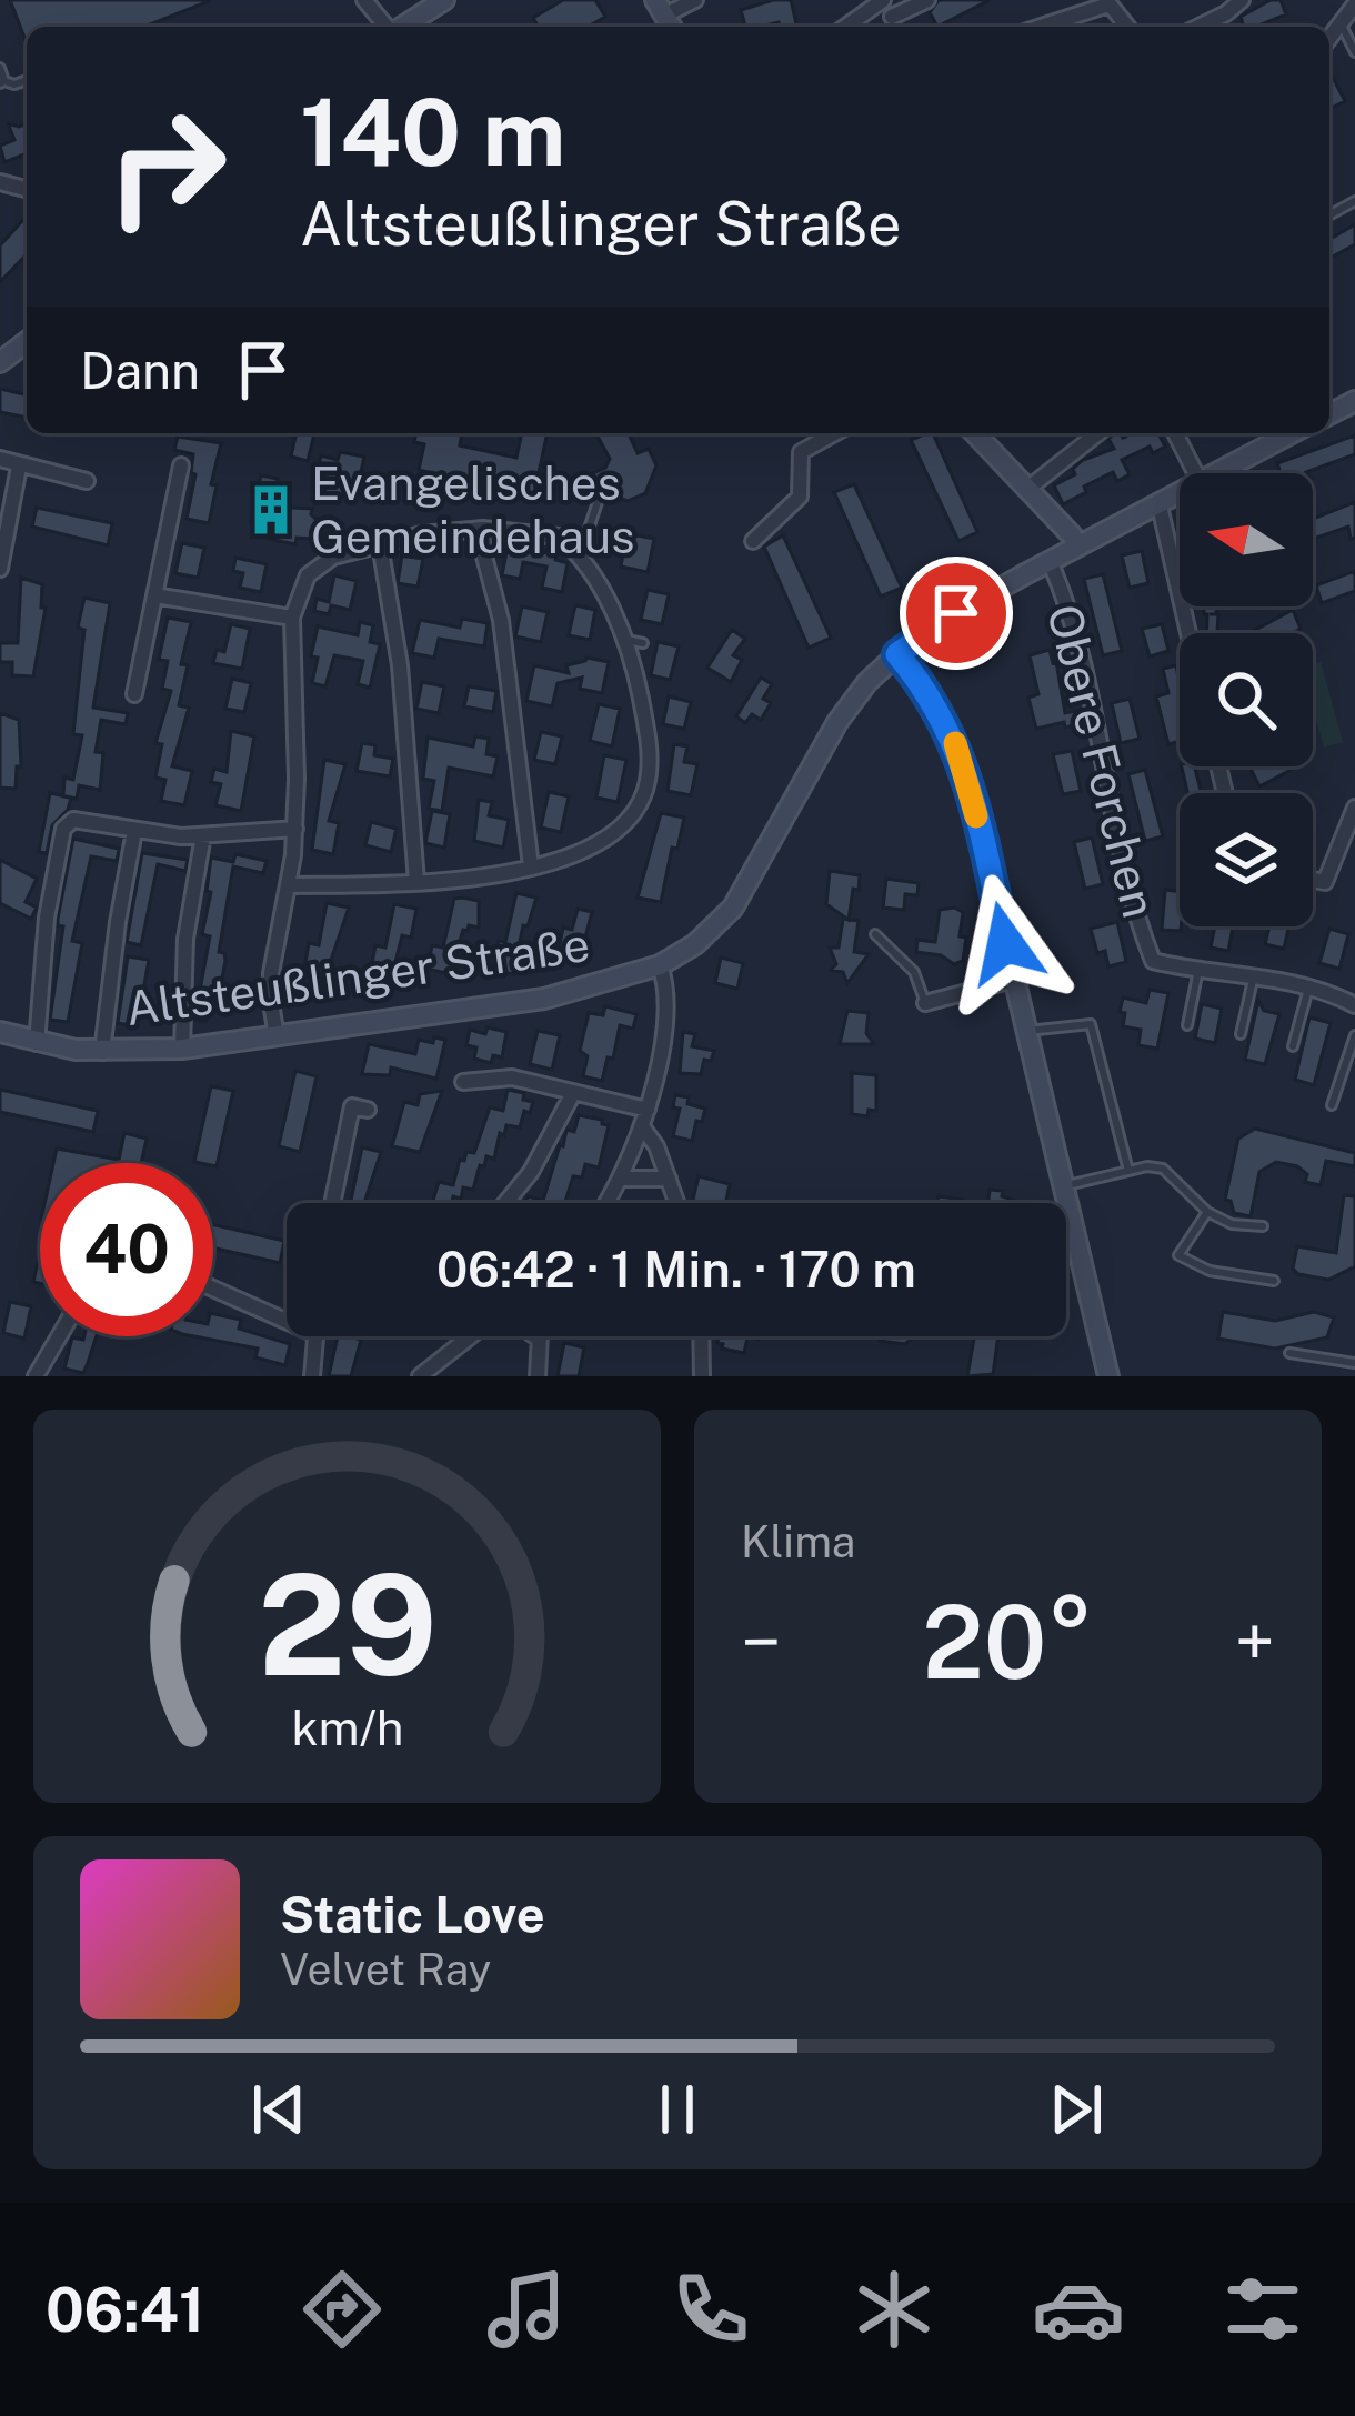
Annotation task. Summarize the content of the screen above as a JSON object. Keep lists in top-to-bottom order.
{
  "streets": {
    "street": ["Obere Forchen", "Altsteußlinger Straße"]
  },
  "crossings": [
    ["Obere Forchen", "Altsteußlinger Straße"]
  ],
  "places": {
    "building": ["Evangelisches Gemeindehaus"]
  },
  "north": "left",
  "page": {
    "turn": ["140 m", "Altsteußlinger Straße"],
    "then": "Dann",
    "limit": "40",
    "trip": "06:42 · 1 Min. · 170 m",
    "tile": "Klima",
    "heat": ["−", "20°", "+"],
    "song": ["Static Love", "Velvet Ray"],
    "tabs": "06:41",
    "gauge": ["29", "km/h"]
  }
}
